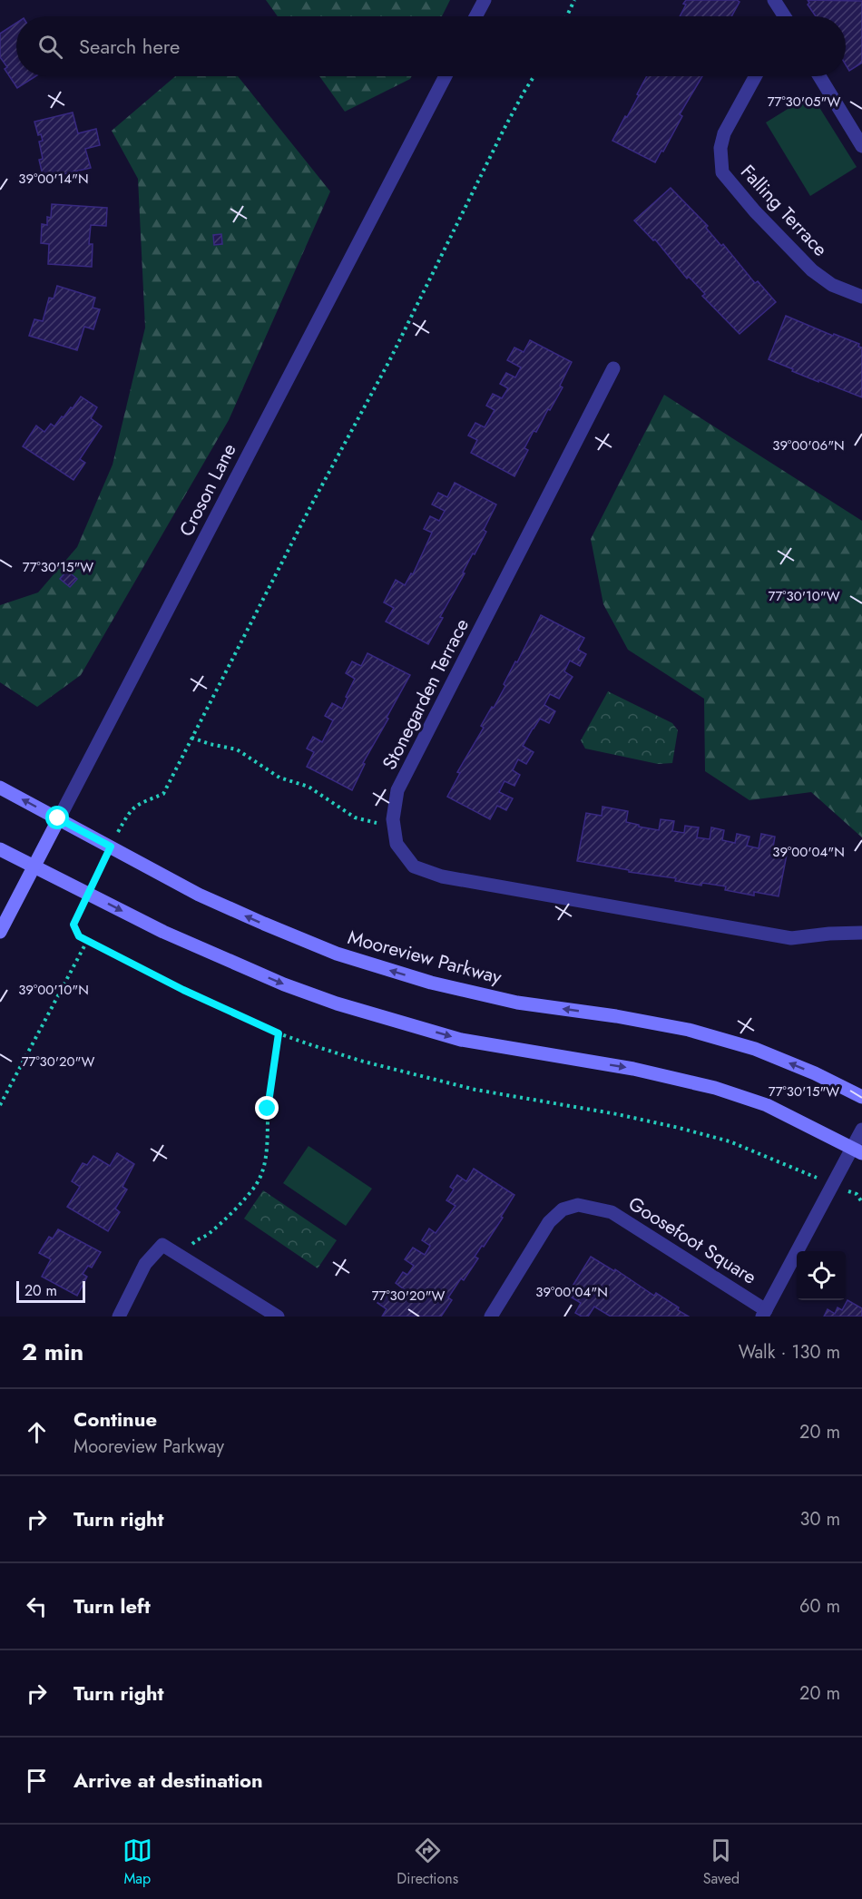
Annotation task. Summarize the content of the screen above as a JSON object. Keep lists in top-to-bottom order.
{
  "streets": {
    "main road": ["Croson Lane", "Mooreview Parkway"],
    "street": ["Falling Terrace", "Stonegarden Terrace", "Goosefoot Square"]
  },
  "crossings": [
    ["Croson Lane", "Mooreview Parkway"]
  ],
  "scale_bar": "20 m",
  "page": {
    "search": "Search here",
    "scale": "20 m",
    "heading": ["2 min", "Walk · 130 m"],
    "list": [
      ["Continue", "Mooreview Parkway", "20 m"],
      ["Turn right", "30 m"],
      ["Turn left", "60 m"],
      ["Turn right", "20 m"],
      "Arrive at destination"
    ],
    "nav": ["Map", "Directions", "Saved"]
  },
  "coordinates": [
    "77°30'05\"W",
    "39°00'14\"N",
    "39°00'06\"N",
    "77°30'15\"W",
    "77°30'10\"W",
    "39°00'04\"N",
    "39°00'10\"N",
    "77°30'20\"W"
  ]
}
